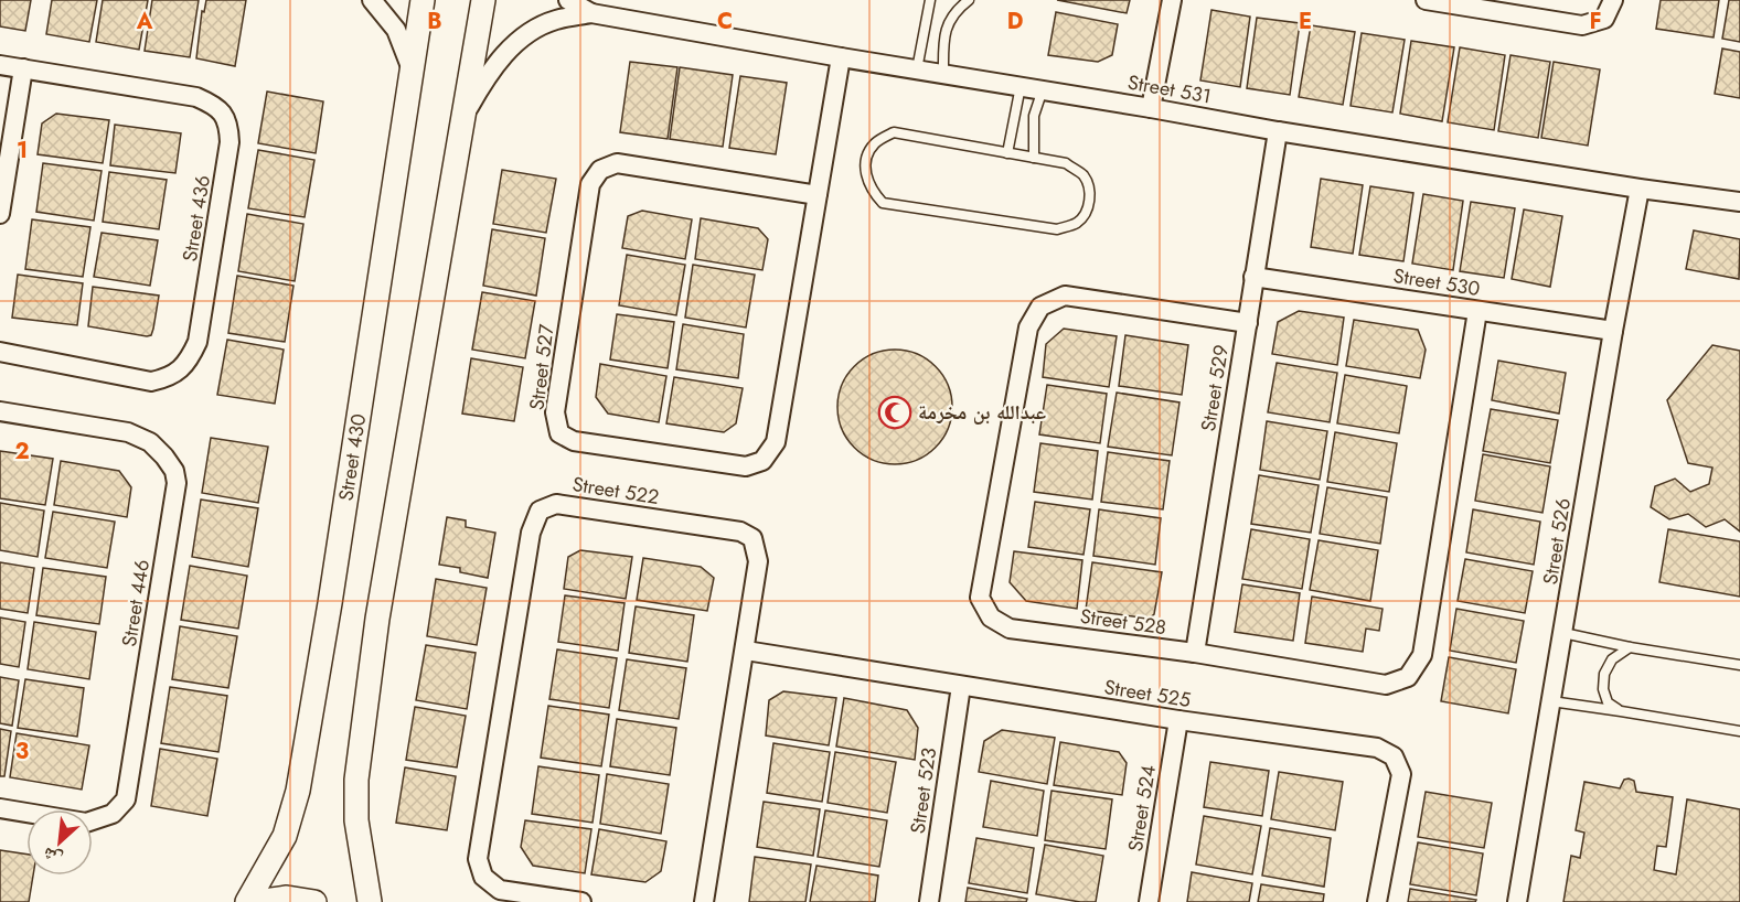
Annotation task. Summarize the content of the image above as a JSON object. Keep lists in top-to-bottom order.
{
  "streets": {
    "street": [
      "Street 531",
      "Street 436",
      "Street 530",
      "Street 527",
      "Street 529",
      "Street 430",
      "Street 522",
      "Street 526",
      "Street 446",
      "Street 528",
      "Street 525",
      "Street 523",
      "Street 524"
    ]
  },
  "crossings": [
    ["Street 531", "Street 527"],
    ["Street 531", "Street 529"],
    ["Street 531", "Street 526"],
    ["Street 530", "Street 529"],
    ["Street 530", "Street 526"],
    ["Street 530", "Street 528"],
    ["Street 529", "Street 528"],
    ["Street 522", "Street 525"],
    ["Street 525", "Street 523"],
    ["Street 525", "Street 524"]
  ],
  "places": {
    "mosque": ["عبدالله بن مخرمة"]
  },
  "north": "bottom left",
  "grid": {
    "columns": [
      "A",
      "B",
      "C",
      "D",
      "E",
      "F"
    ],
    "rows": ["1", "2", "3"]
  }
}
